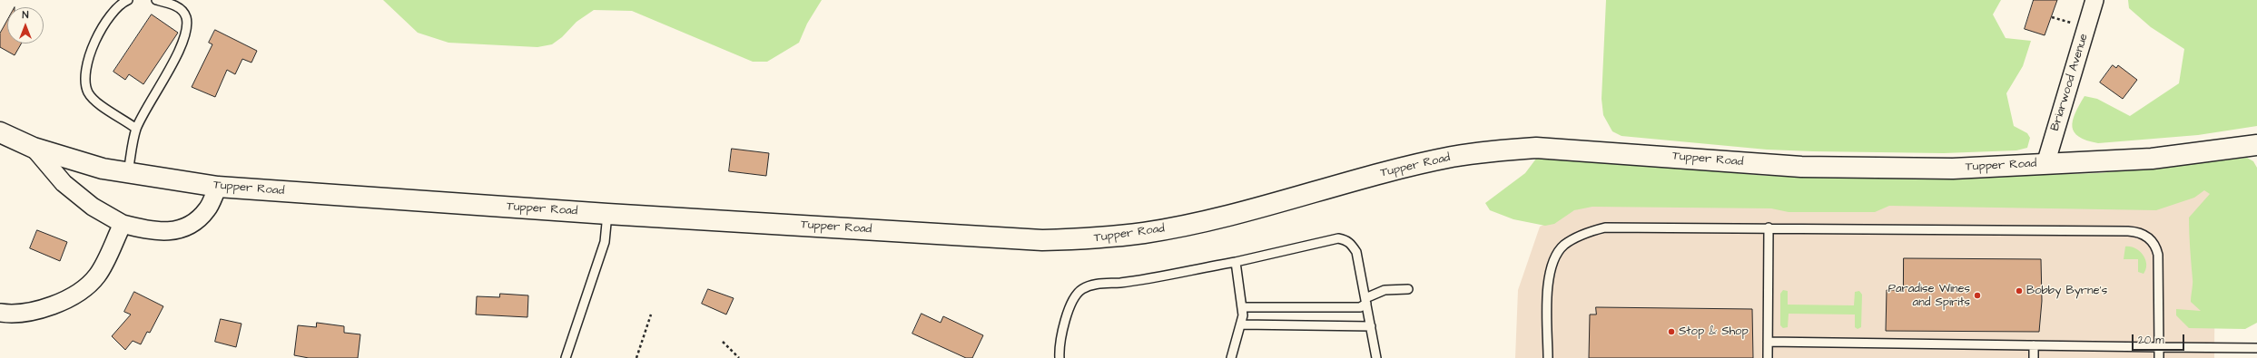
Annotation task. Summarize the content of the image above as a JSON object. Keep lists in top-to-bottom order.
{
  "streets": {
    "main road": ["Tupper Road"],
    "street": ["Briarwood Avenue"]
  },
  "crossings": [
    ["Briarwood Avenue", "Tupper Road"]
  ],
  "places": ["Bobby Byrne's", "Paradise Wines and Spirits", "Stop & Shop"],
  "scale_bar": "20 m",
  "north": "top"
}
